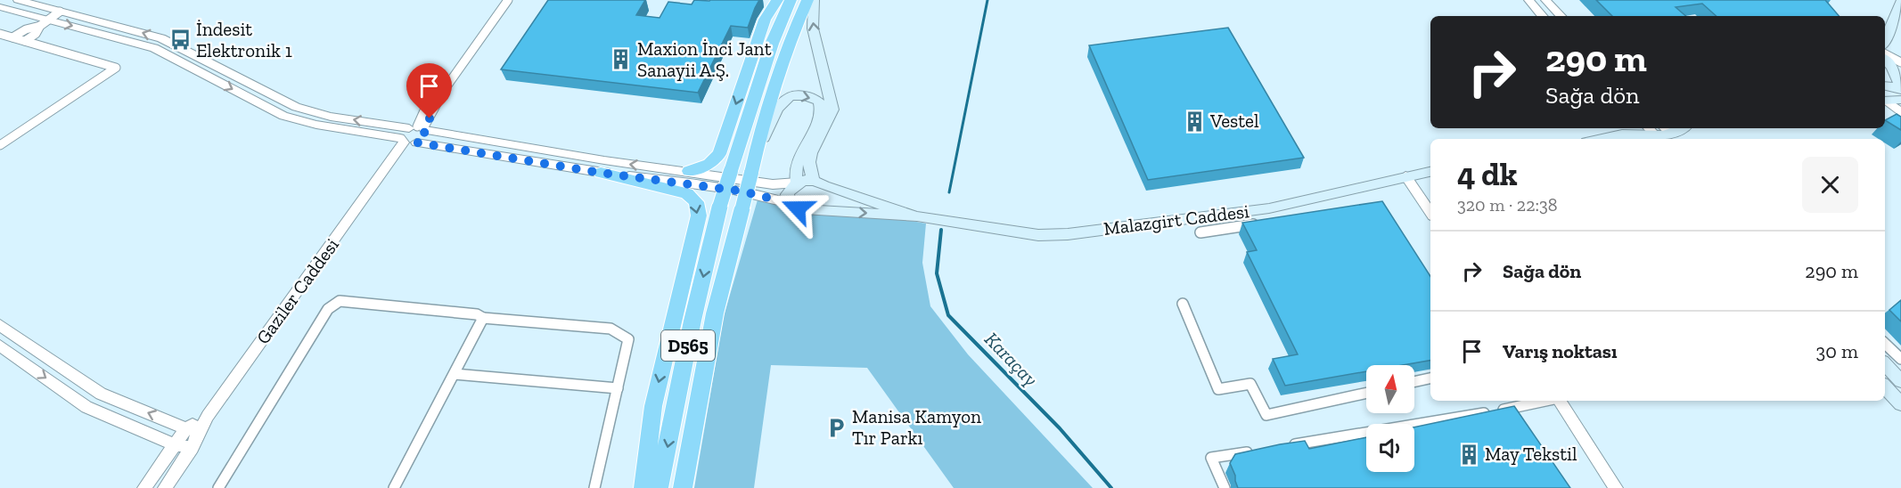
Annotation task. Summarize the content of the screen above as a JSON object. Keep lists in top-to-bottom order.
{
  "streets": {
    "highway": ["D565"],
    "main road": ["Malazgirt Caddesi"],
    "street": ["Gaziler Caddesi"]
  },
  "water": ["Karaçay"],
  "places": {
    "bus stop": ["İndesit Elektronik 1"],
    "building": ["Maxion İnci Jant Sanayii A.Ş.", "Vestel", "May Tekstil"],
    "parking": ["Manisa Kamyon Tır Parkı"]
  },
  "north": "top",
  "page": {
    "turn": ["290 m", "Sağa dön"],
    "heading": ["4 dk", "320 m · 22:38"],
    "list": [
      {
        "name": "Sağa dön",
        "value": "290 m"
      },
      {
        "name": "Varış noktası",
        "value": "30 m"
      }
    ]
  }
}
